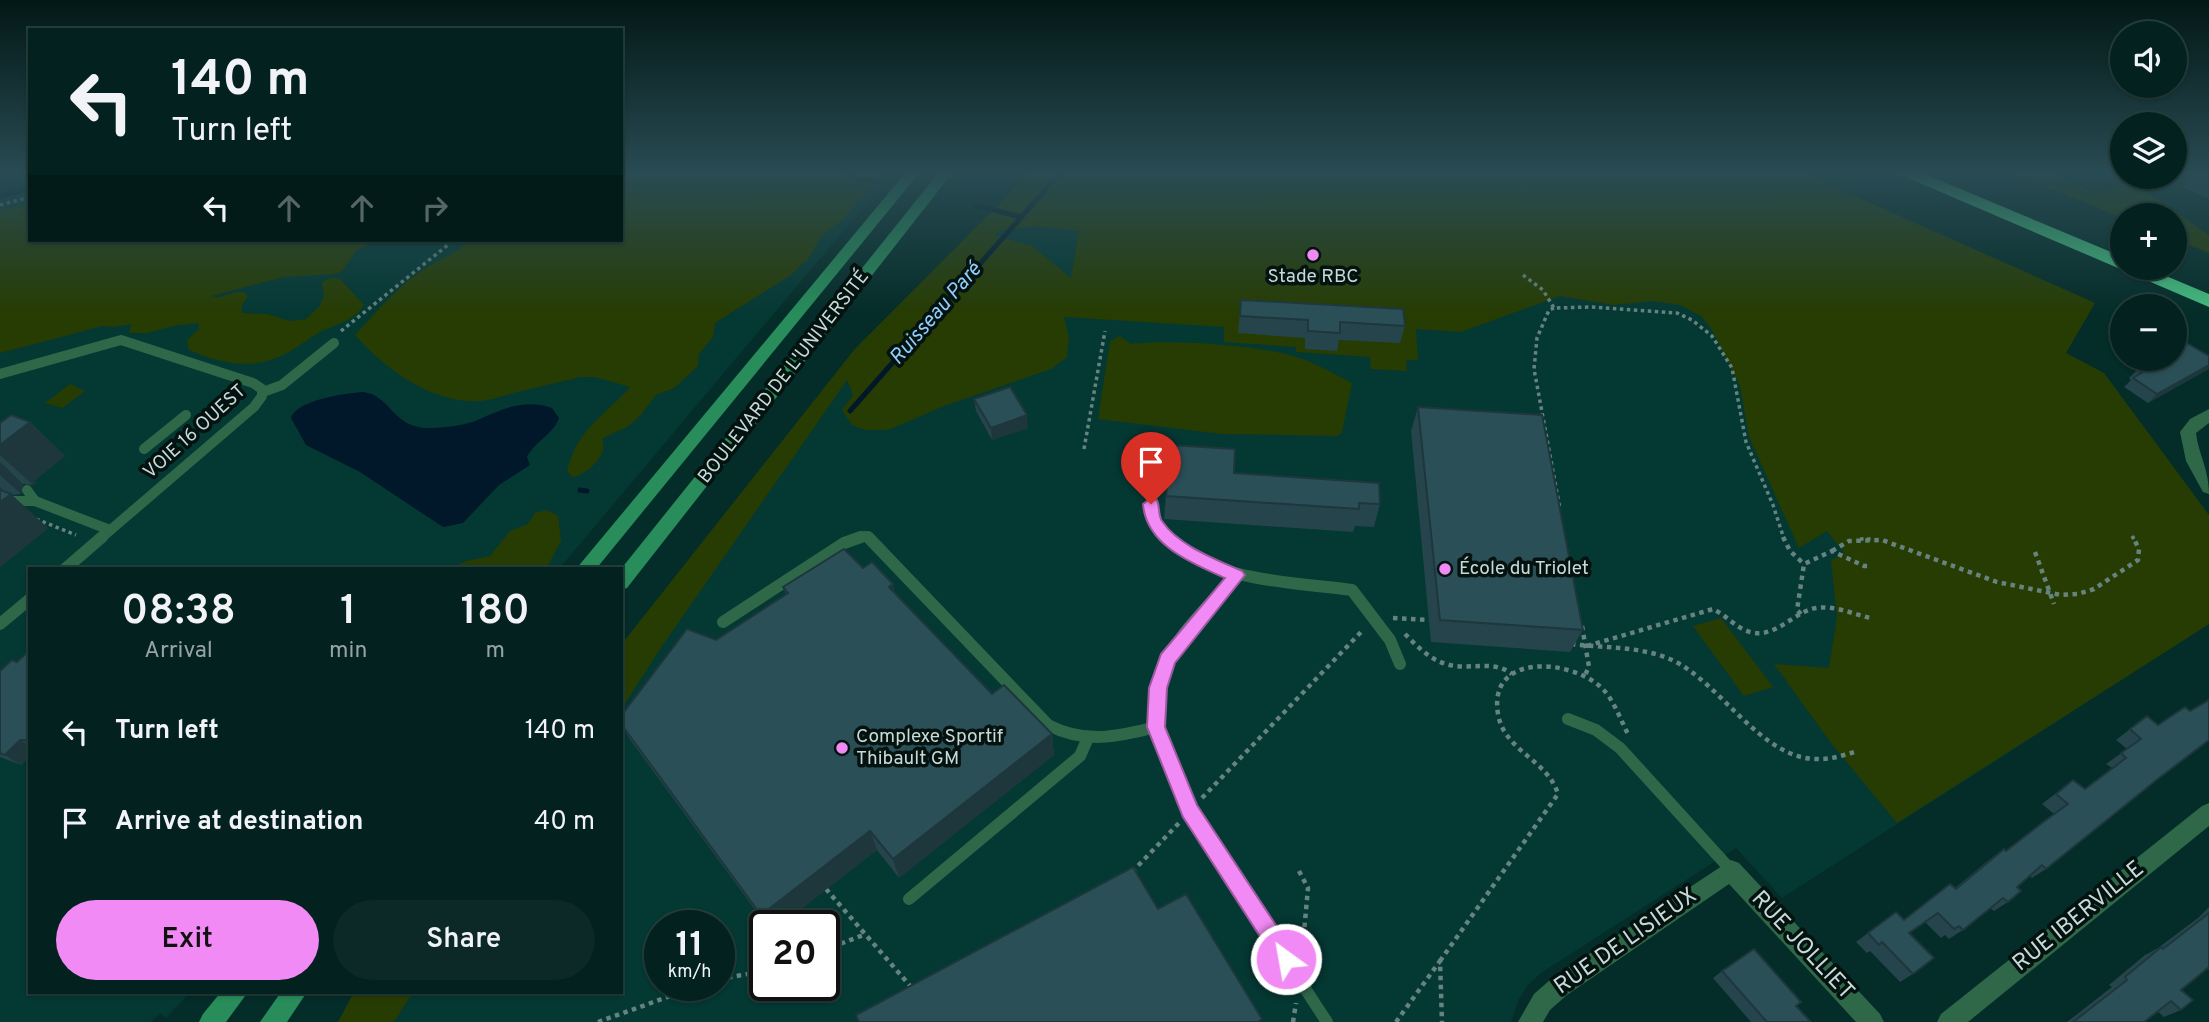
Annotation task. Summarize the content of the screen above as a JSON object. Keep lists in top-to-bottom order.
{
  "streets": {
    "main road": ["BOULEVARD DE L'UNIVERSITÉ"],
    "street": ["RUE IBERVILLE", "RUE DE LISIEUX", "RUE JOLLIET"],
    "lane": ["VOIE 16 OUEST"]
  },
  "crossings": [
    ["RUE DE LISIEUX", "RUE JOLLIET"]
  ],
  "water": ["Ruisseau Paré"],
  "places": ["Stade RBC", "École du Triolet", "Complexe Sportif Thibault GM"],
  "page": {
    "map_buttons": ["+", "−"],
    "turn": ["140 m", "Turn left"],
    "eta": [
      "08:38",
      "Arrival",
      "1",
      "min",
      "180",
      "m"
    ],
    "list": [
      {
        "name": "Turn left",
        "value": "140 m"
      },
      {
        "name": "Arrive at destination",
        "value": "40 m"
      }
    ],
    "buttons": ["Exit", "Share"],
    "speed": "11 km/h",
    "limit": "20"
  }
}
